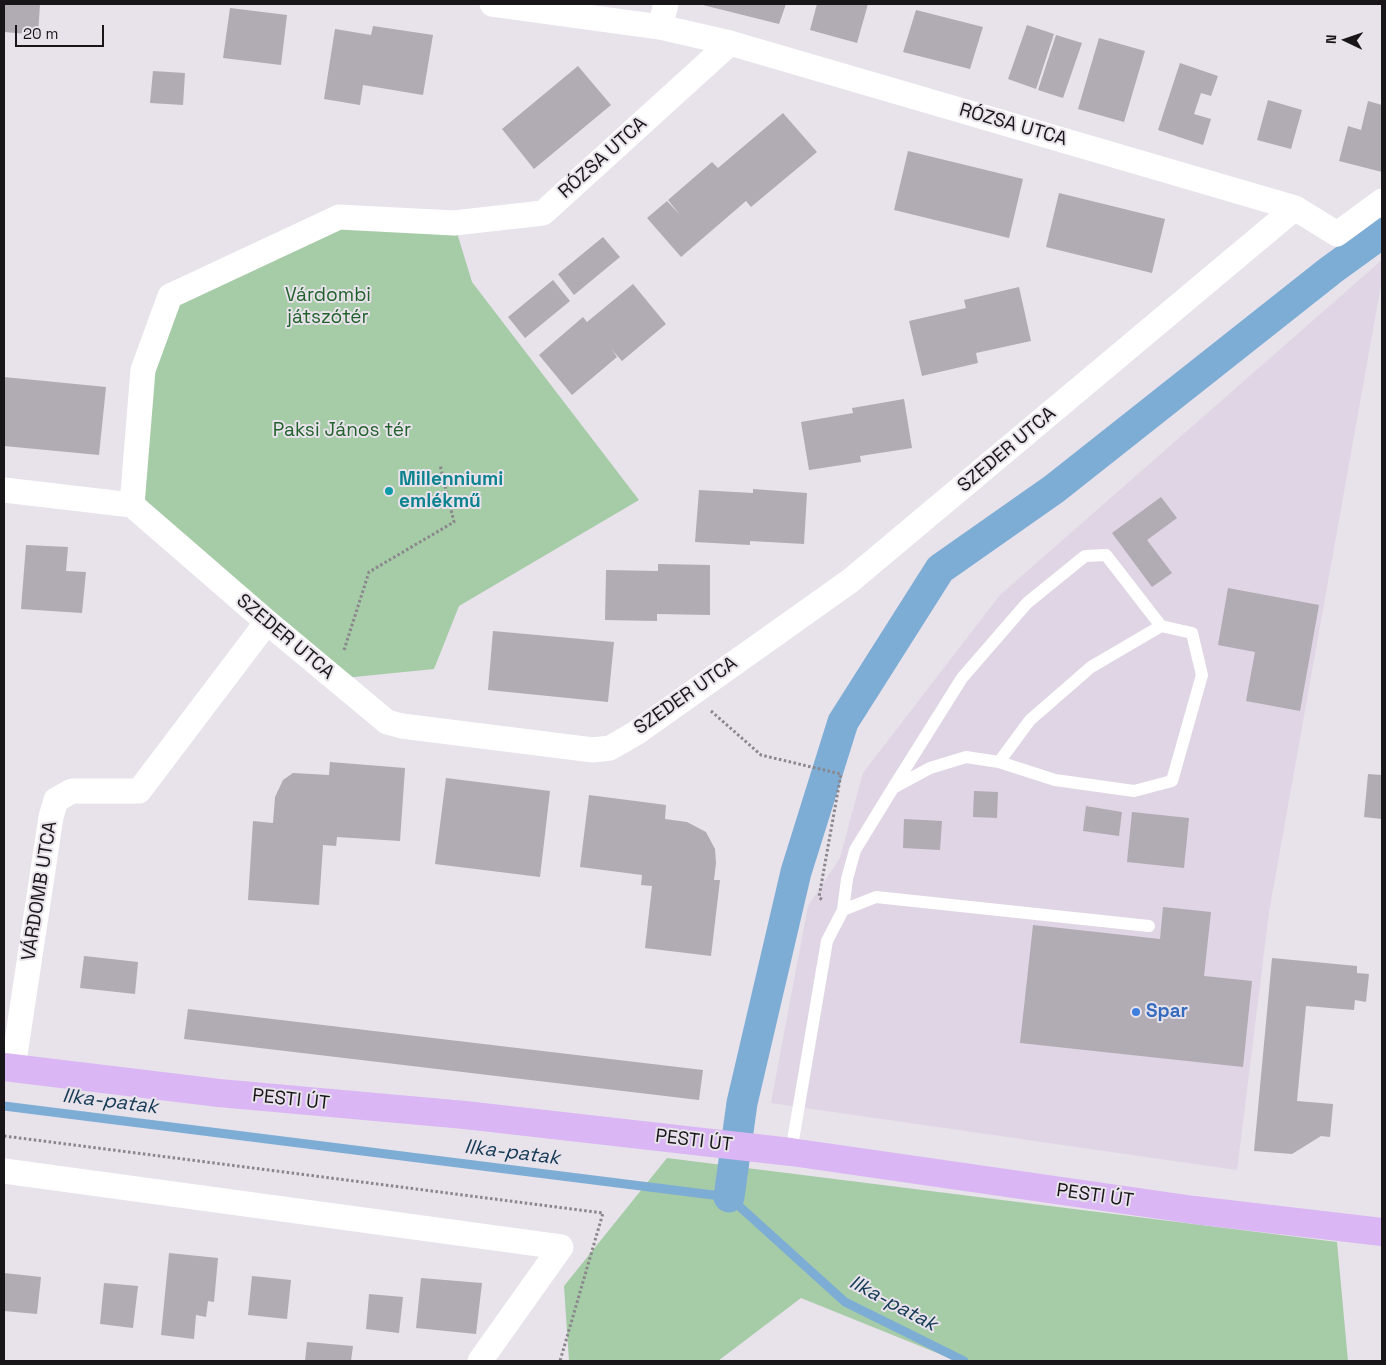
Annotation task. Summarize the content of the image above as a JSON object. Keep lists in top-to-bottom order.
{
  "streets": {
    "main road": ["PESTI ÚT"],
    "street": ["RÓZSA UTCA", "SZEDER UTCA", "VÁRDOMB UTCA"]
  },
  "crossings": [
    ["RÓZSA UTCA", "SZEDER UTCA"],
    ["SZEDER UTCA", "VÁRDOMB UTCA"],
    ["VÁRDOMB UTCA", "PESTI ÚT"]
  ],
  "water": ["Ilka-patak"],
  "parks": ["Várdombi játszótér", "Paksi János tér"],
  "places": ["Millenniumi emlékmű", "Spar"],
  "scale_bar": "20 m",
  "north": "left"
}
